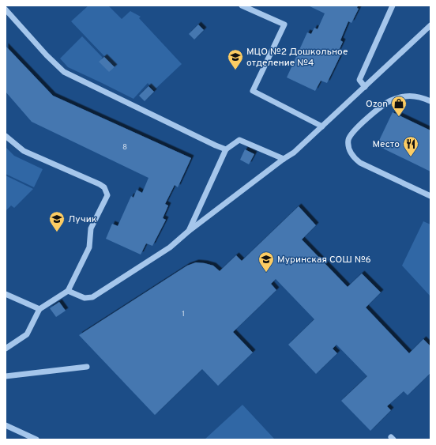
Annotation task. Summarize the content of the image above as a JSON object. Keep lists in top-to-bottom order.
{
  "places": {
    "school or university": ["МЦО №2 Дошкольное отделение №4", "Лучик", "Муринская СОШ №6"],
    "shop": ["Ozon"],
    "restaurant": ["Место"]
  },
  "house_numbers": ["8", "1"]
}
